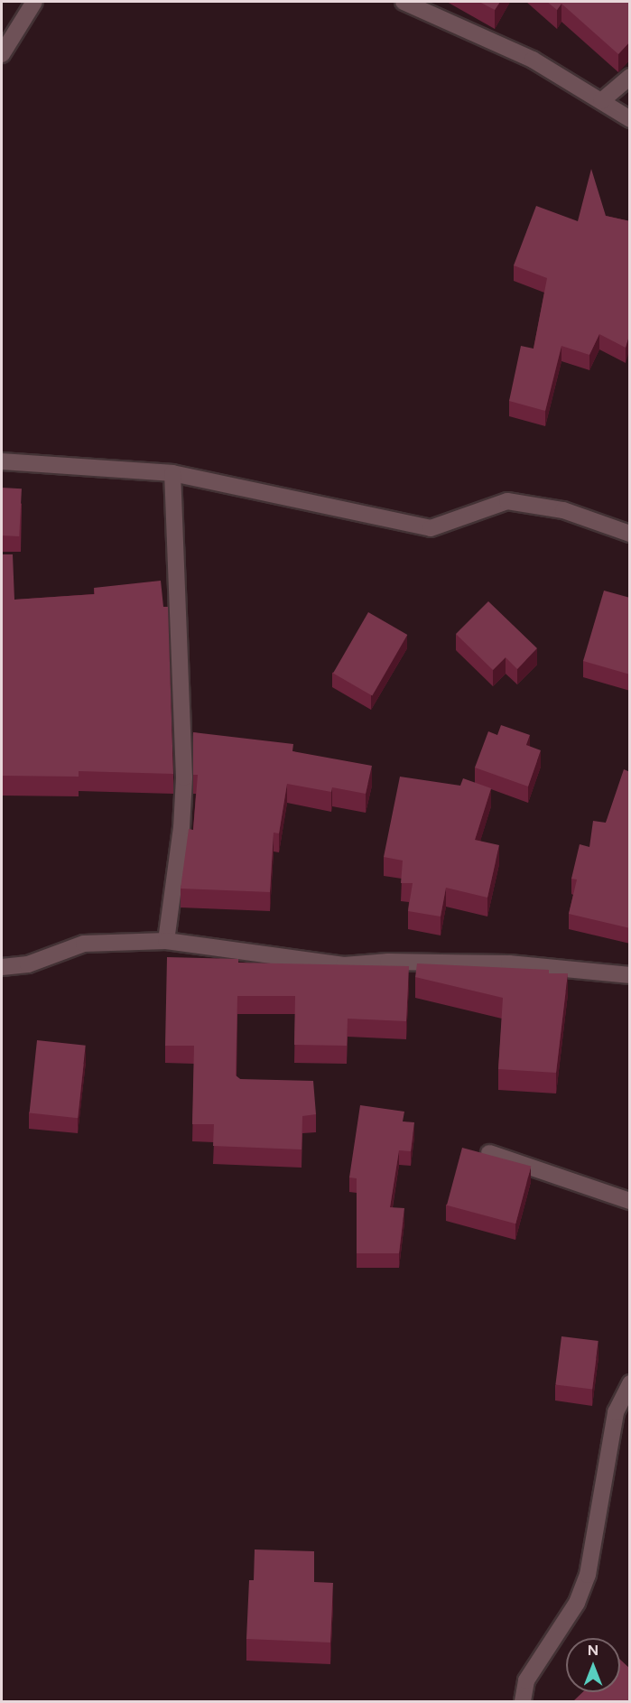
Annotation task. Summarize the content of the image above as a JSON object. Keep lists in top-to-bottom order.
{
  "north": "top"
}
